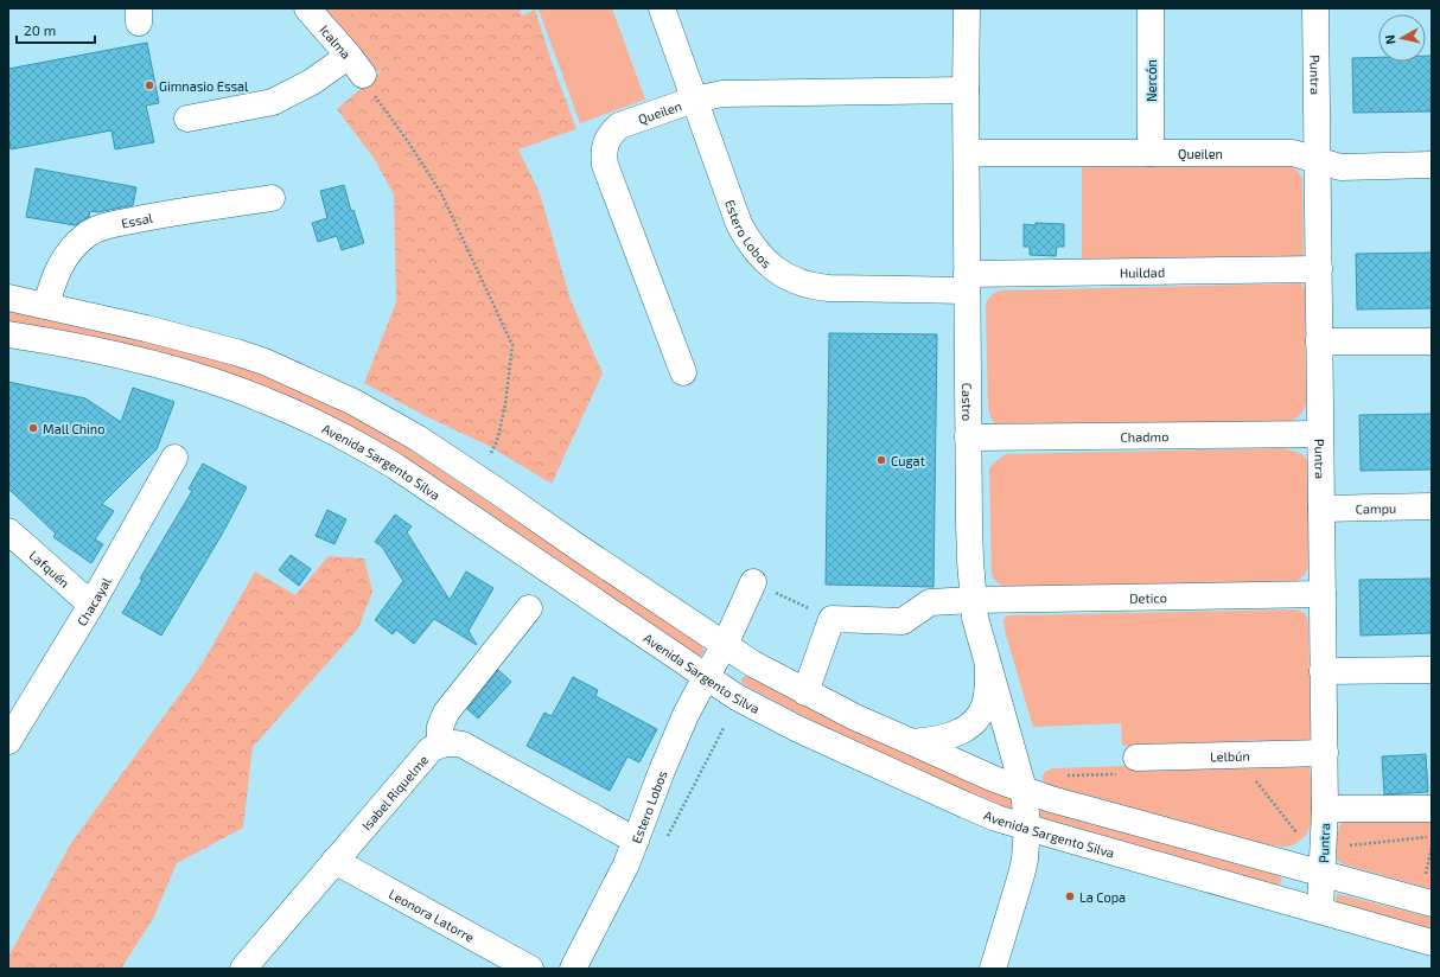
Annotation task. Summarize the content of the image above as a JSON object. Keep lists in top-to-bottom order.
{
  "streets": {
    "street": [
      "Icalma",
      "Puntra",
      "Nercón",
      "Queilen",
      "Essal",
      "Estero Lobos",
      "Huildad",
      "Castro",
      "Chadmo",
      "Avenida Sargento Silva",
      "Campu",
      "Lafquén",
      "Detico",
      "Chacayal",
      "Lelbún",
      "Isabel Riquelme",
      "Leonora Latorre"
    ]
  },
  "crossings": [
    ["Puntra", "Queilen"],
    ["Puntra", "Huildad"],
    ["Puntra", "Chadmo"],
    ["Puntra", "Avenida Sargento Silva"],
    ["Puntra", "Campu"],
    ["Puntra", "Detico"],
    ["Puntra", "Lelbún"],
    ["Nercón", "Queilen"],
    ["Queilen", "Estero Lobos"],
    ["Queilen", "Castro"],
    ["Estero Lobos", "Huildad"],
    ["Estero Lobos", "Castro"],
    ["Estero Lobos", "Avenida Sargento Silva"],
    ["Huildad", "Castro"],
    ["Castro", "Chadmo"],
    ["Castro", "Avenida Sargento Silva"],
    ["Castro", "Detico"],
    ["Lafquén", "Chacayal"],
    ["Isabel Riquelme", "Leonora Latorre"]
  ],
  "places": [
    "Gimnasio Essal",
    "Mall Chino",
    "Cugat",
    "La Copa"
  ],
  "scale_bar": "20 m",
  "north": "left"
}
